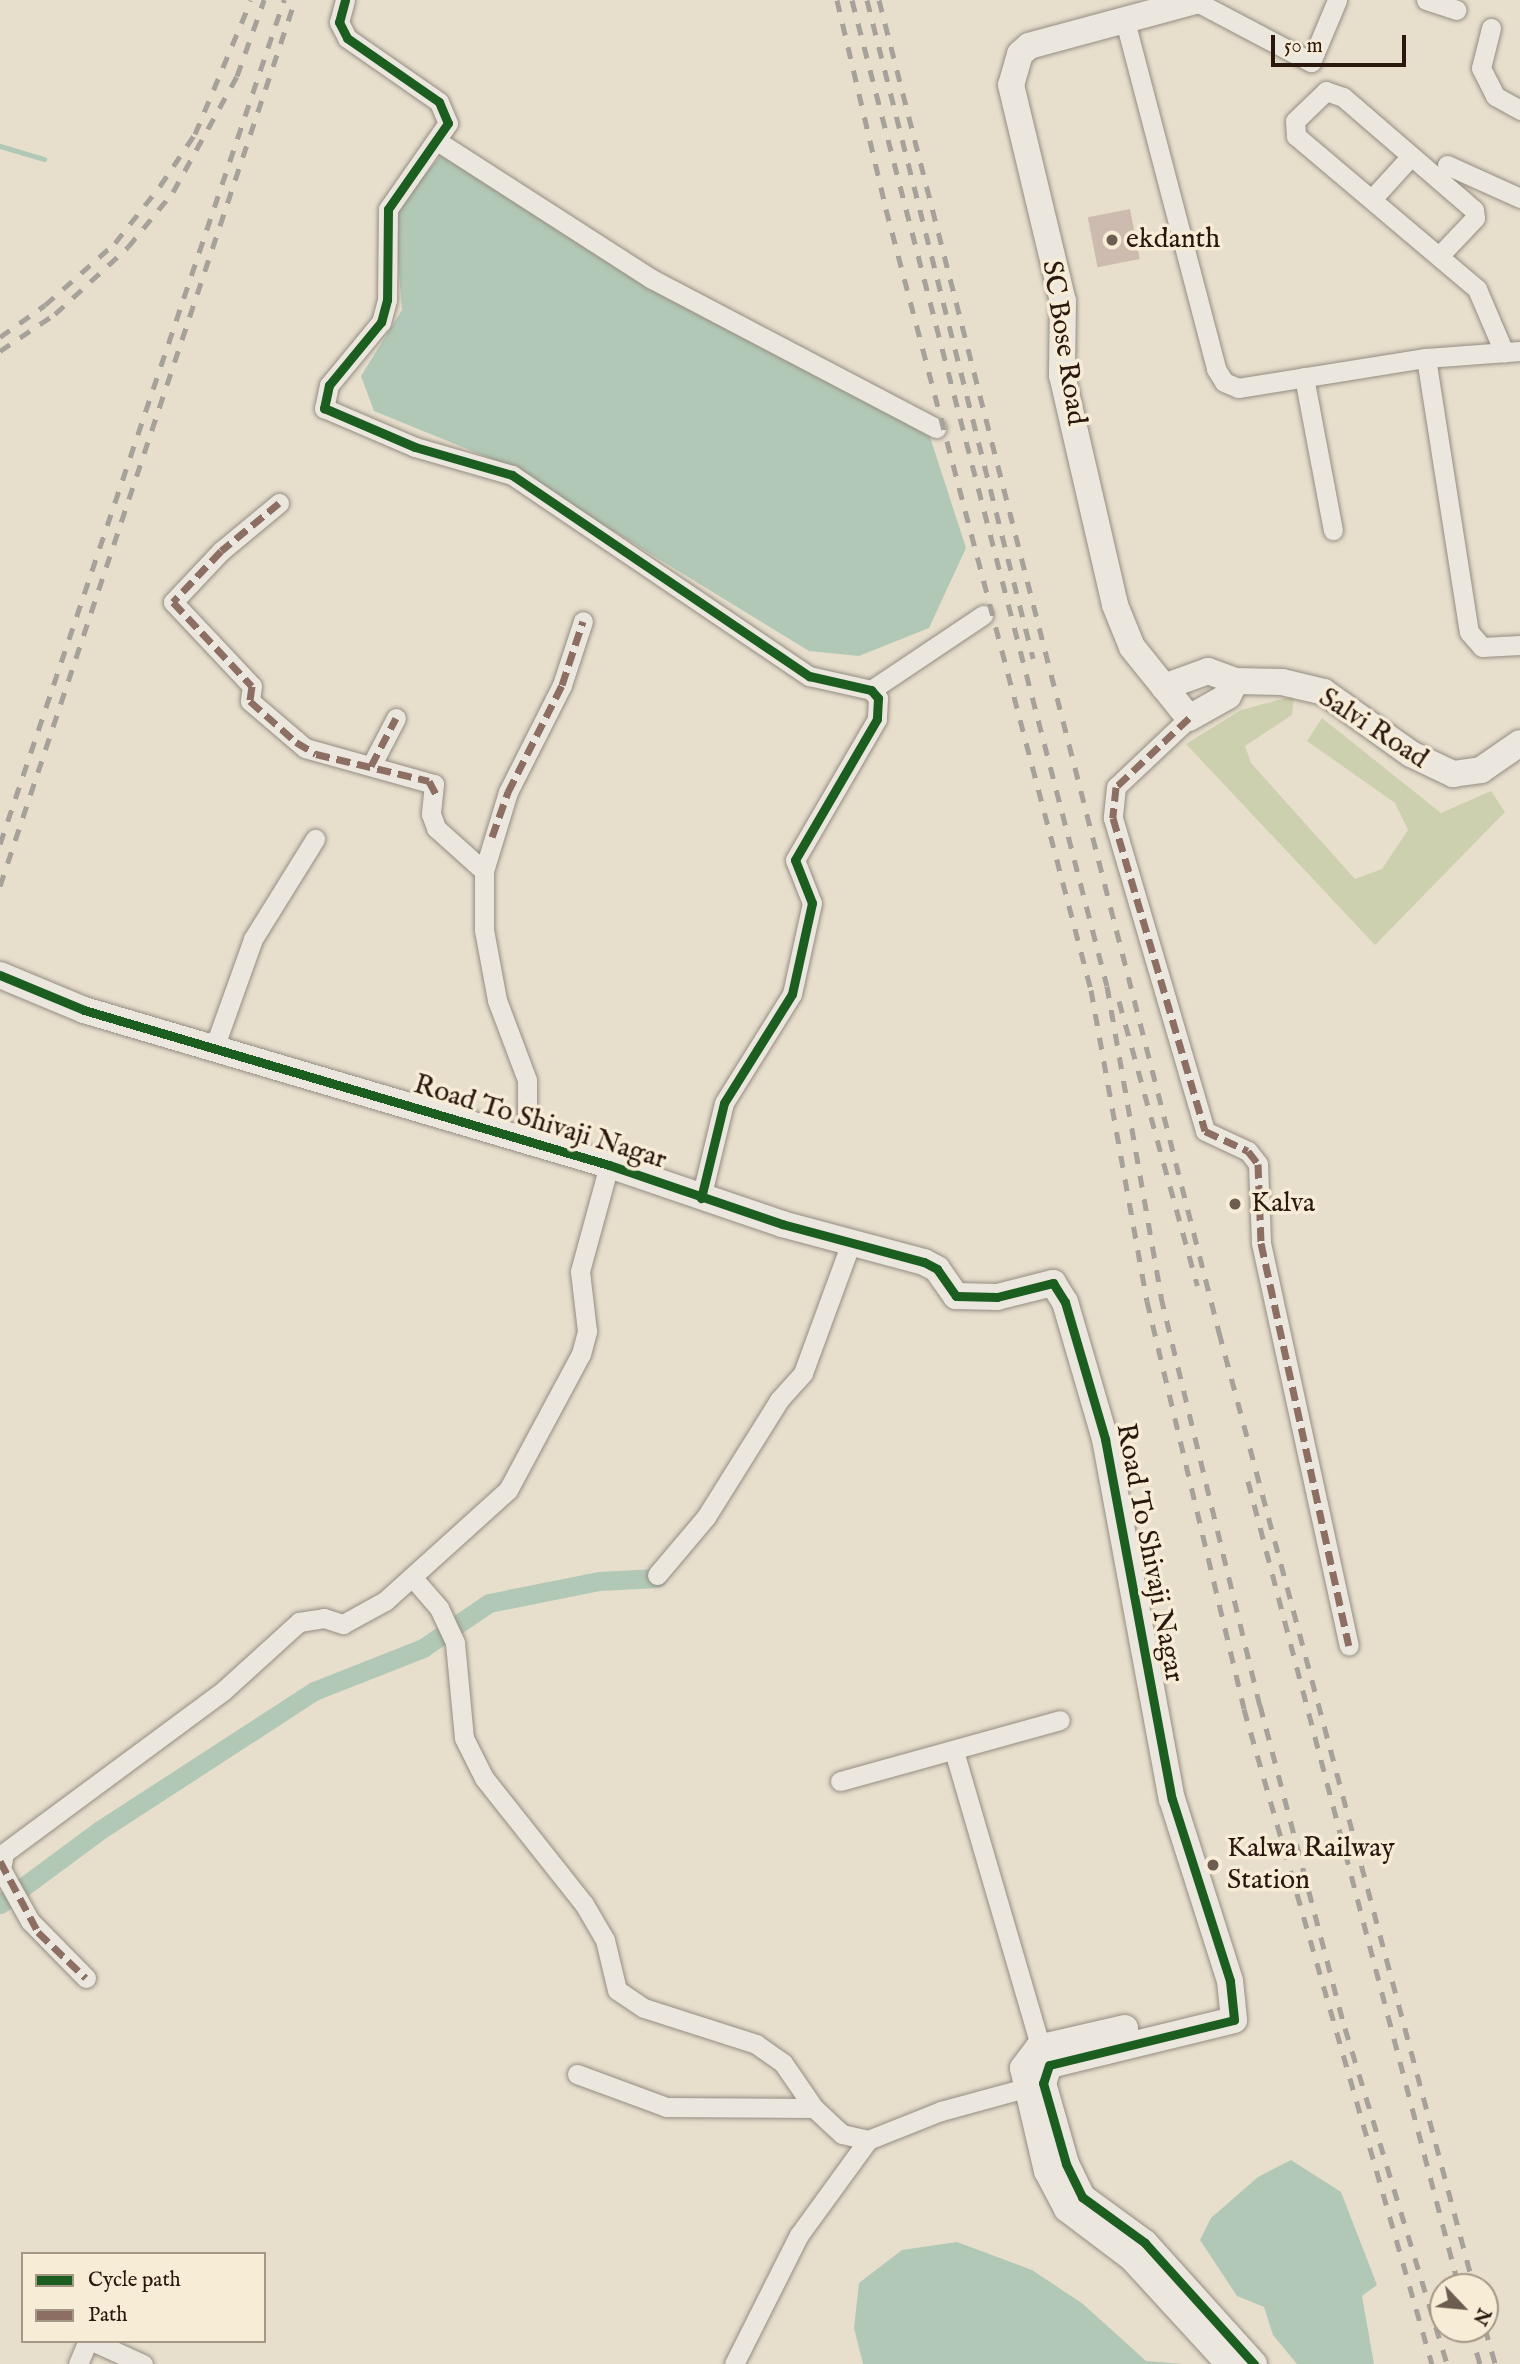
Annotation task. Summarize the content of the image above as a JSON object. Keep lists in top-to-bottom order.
{
  "streets": {
    "street": ["SC Bose Road", "Salvi Road", "Road To Shivaji Nagar"]
  },
  "crossings": [
    ["SC Bose Road", "Salvi Road"]
  ],
  "places": ["ekdanth", "Kalva", "Kalwa Railway Station"],
  "legend": ["Cycle path", "Path"],
  "scale_bar": "50 m",
  "north": "bottom right"
}
